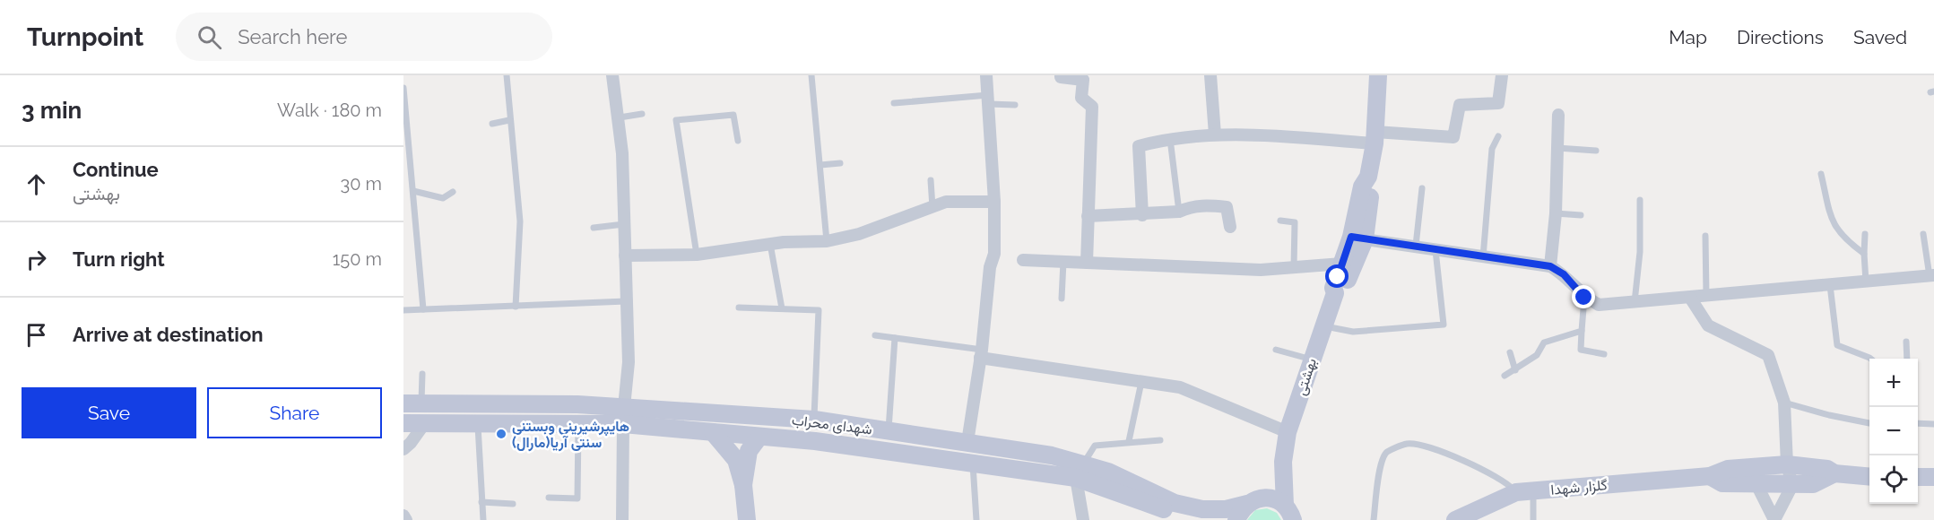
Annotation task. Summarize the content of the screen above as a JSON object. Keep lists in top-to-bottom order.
{
  "streets": {
    "street": ["بهشتی", "شهدای محراب", "گلزار شهدا"]
  },
  "places": ["هایپرشیرینی وبستنی سنتی آریا(مارال)"],
  "page": {
    "header": "Turnpoint",
    "search": "Search here",
    "nav": ["Map", "Directions", "Saved"],
    "heading": ["3 min", "Walk · 180 m"],
    "list": [
      ["Continue", "بهشتی", "30 m"],
      ["Turn right", "150 m"],
      "Arrive at destination"
    ],
    "map_buttons": ["+", "−"],
    "buttons": ["Save", "Share"]
  }
}
